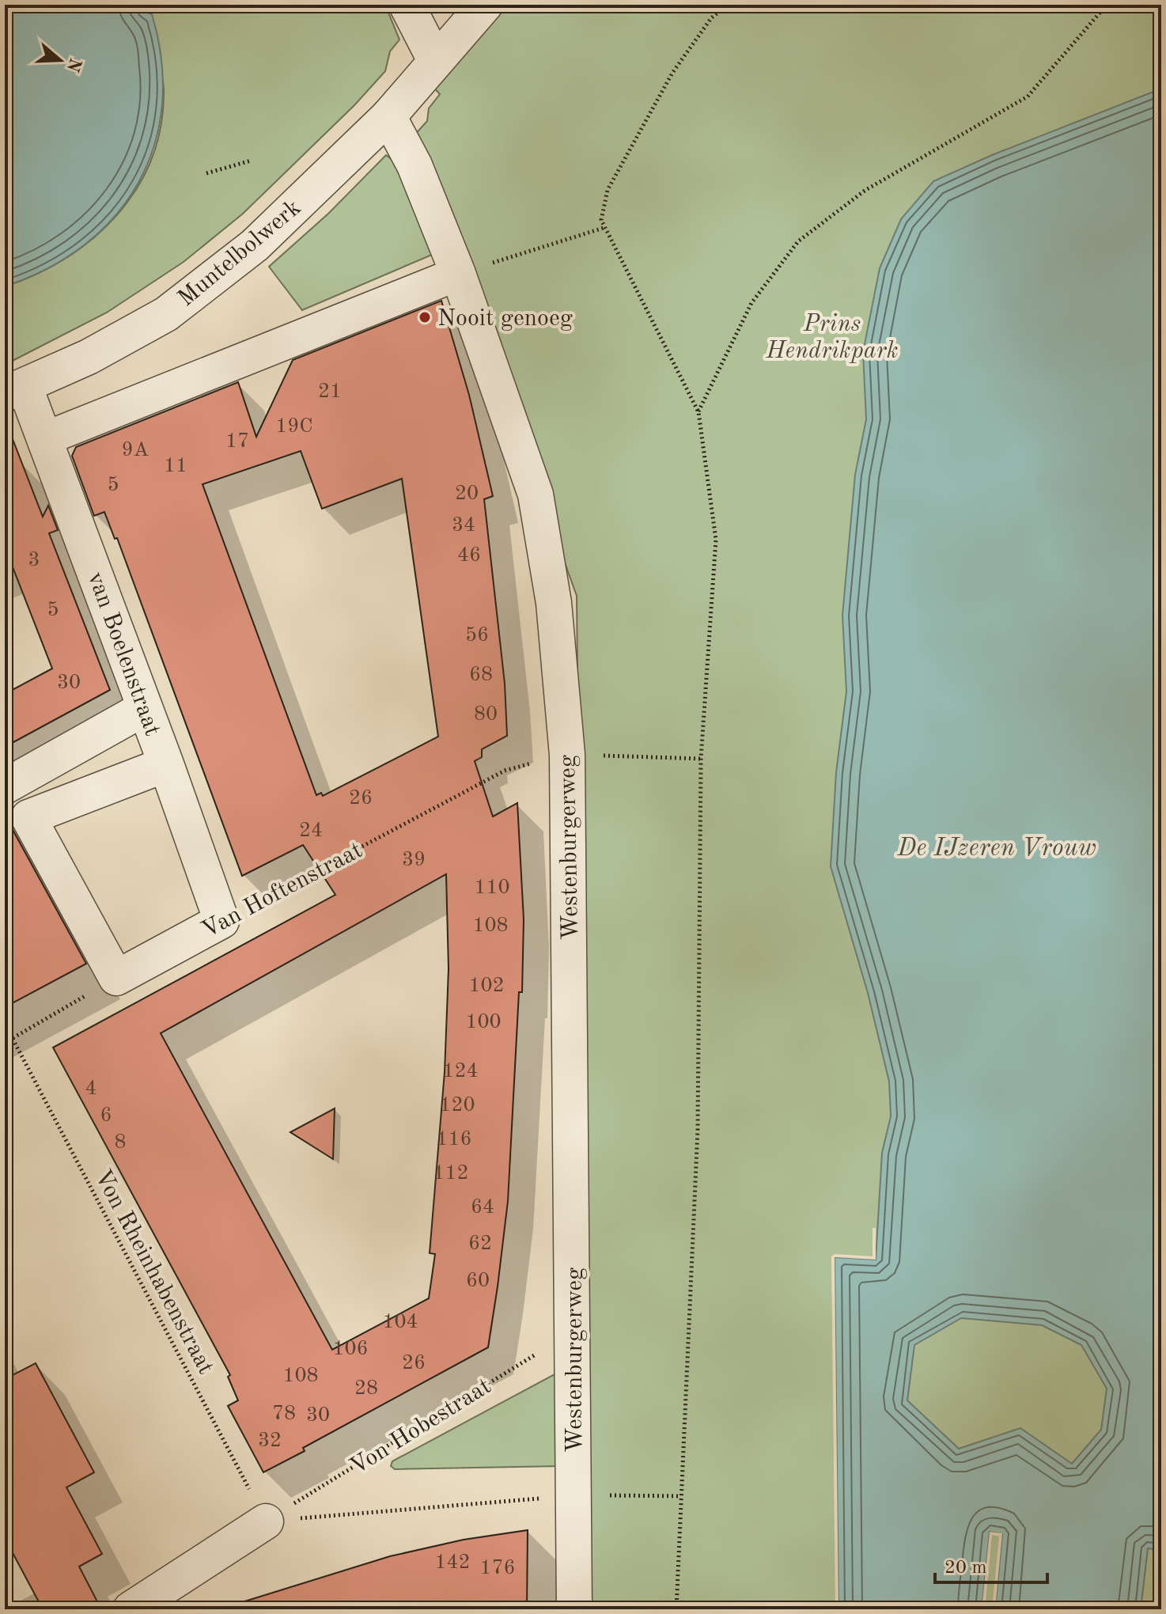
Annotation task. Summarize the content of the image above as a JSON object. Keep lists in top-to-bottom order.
{
  "streets": {
    "street": [
      "Muntelbolwerk",
      "van Boelenstraat",
      "Westenburgerweg",
      "Van Hoftenstraat"
    ],
    "path": ["Von Rheinhabenstraat", "Von Hobestraat"]
  },
  "crossings": [
    ["Muntelbolwerk", "van Boelenstraat"],
    ["Muntelbolwerk", "Westenburgerweg"],
    ["van Boelenstraat", "Van Hoftenstraat"],
    ["Westenburgerweg", "Van Hoftenstraat"],
    ["Westenburgerweg", "Von Hobestraat"],
    ["Von Rheinhabenstraat", "Von Hobestraat"]
  ],
  "water": ["De IJzeren Vrouw"],
  "parks": ["Prins Hendrikpark"],
  "places": ["Nooit genoeg"],
  "house_numbers": [
    "21",
    "19C",
    "17",
    "9A",
    "11",
    "5",
    "20",
    "34",
    "46",
    "3",
    "5",
    "56",
    "68",
    "30",
    "80",
    "26",
    "24",
    "39",
    "110",
    "108",
    "102",
    "100",
    "124",
    "4",
    "120",
    "6",
    "116",
    "8",
    "112",
    "64",
    "62",
    "60",
    "104",
    "106",
    "26",
    "108",
    "28",
    "78",
    "30",
    "32",
    "142",
    "176"
  ],
  "scale_bar": "20 m",
  "north": "right"
}
